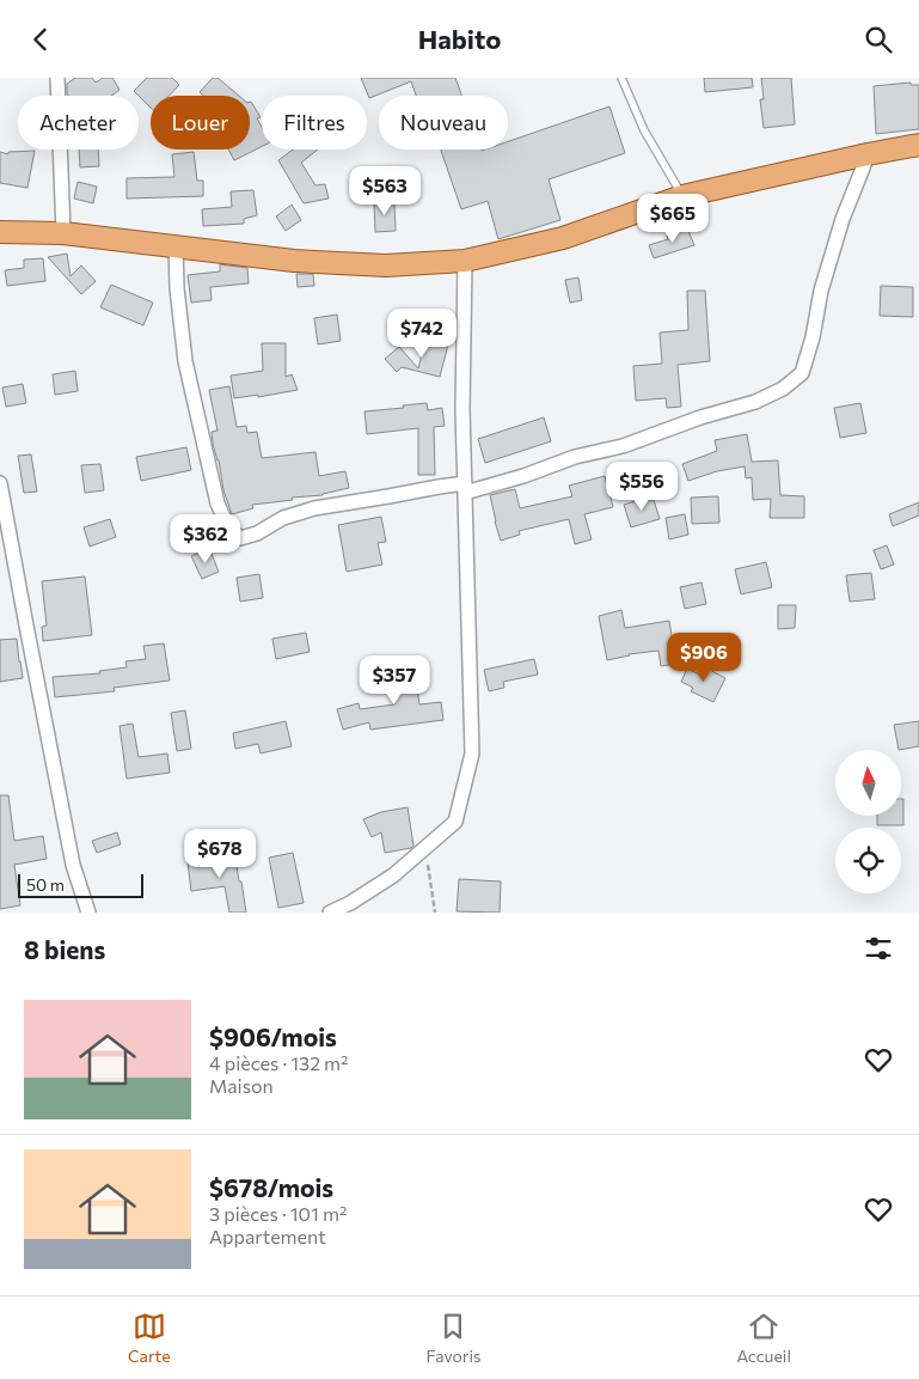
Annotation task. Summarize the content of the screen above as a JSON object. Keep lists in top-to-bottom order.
{
  "scale_bar": "50 m",
  "north": "top",
  "page": {
    "header": "Habito",
    "chip": [
      "Acheter",
      "Louer",
      "Filtres",
      "Nouveau"
    ],
    "price": [
      "$563",
      "$665",
      "$742",
      "$556",
      "$362",
      "$906",
      "$357",
      "$678"
    ],
    "scale": "50 m",
    "heading": "8 biens",
    "list": [
      {
        "name": "$906/mois",
        "note": "4 pièces · 132 m² · Maison"
      },
      {
        "name": "$678/mois",
        "note": "3 pièces · 101 m² · Appartement"
      }
    ],
    "tabs": ["Carte", "Favoris", "Accueil"]
  }
}
